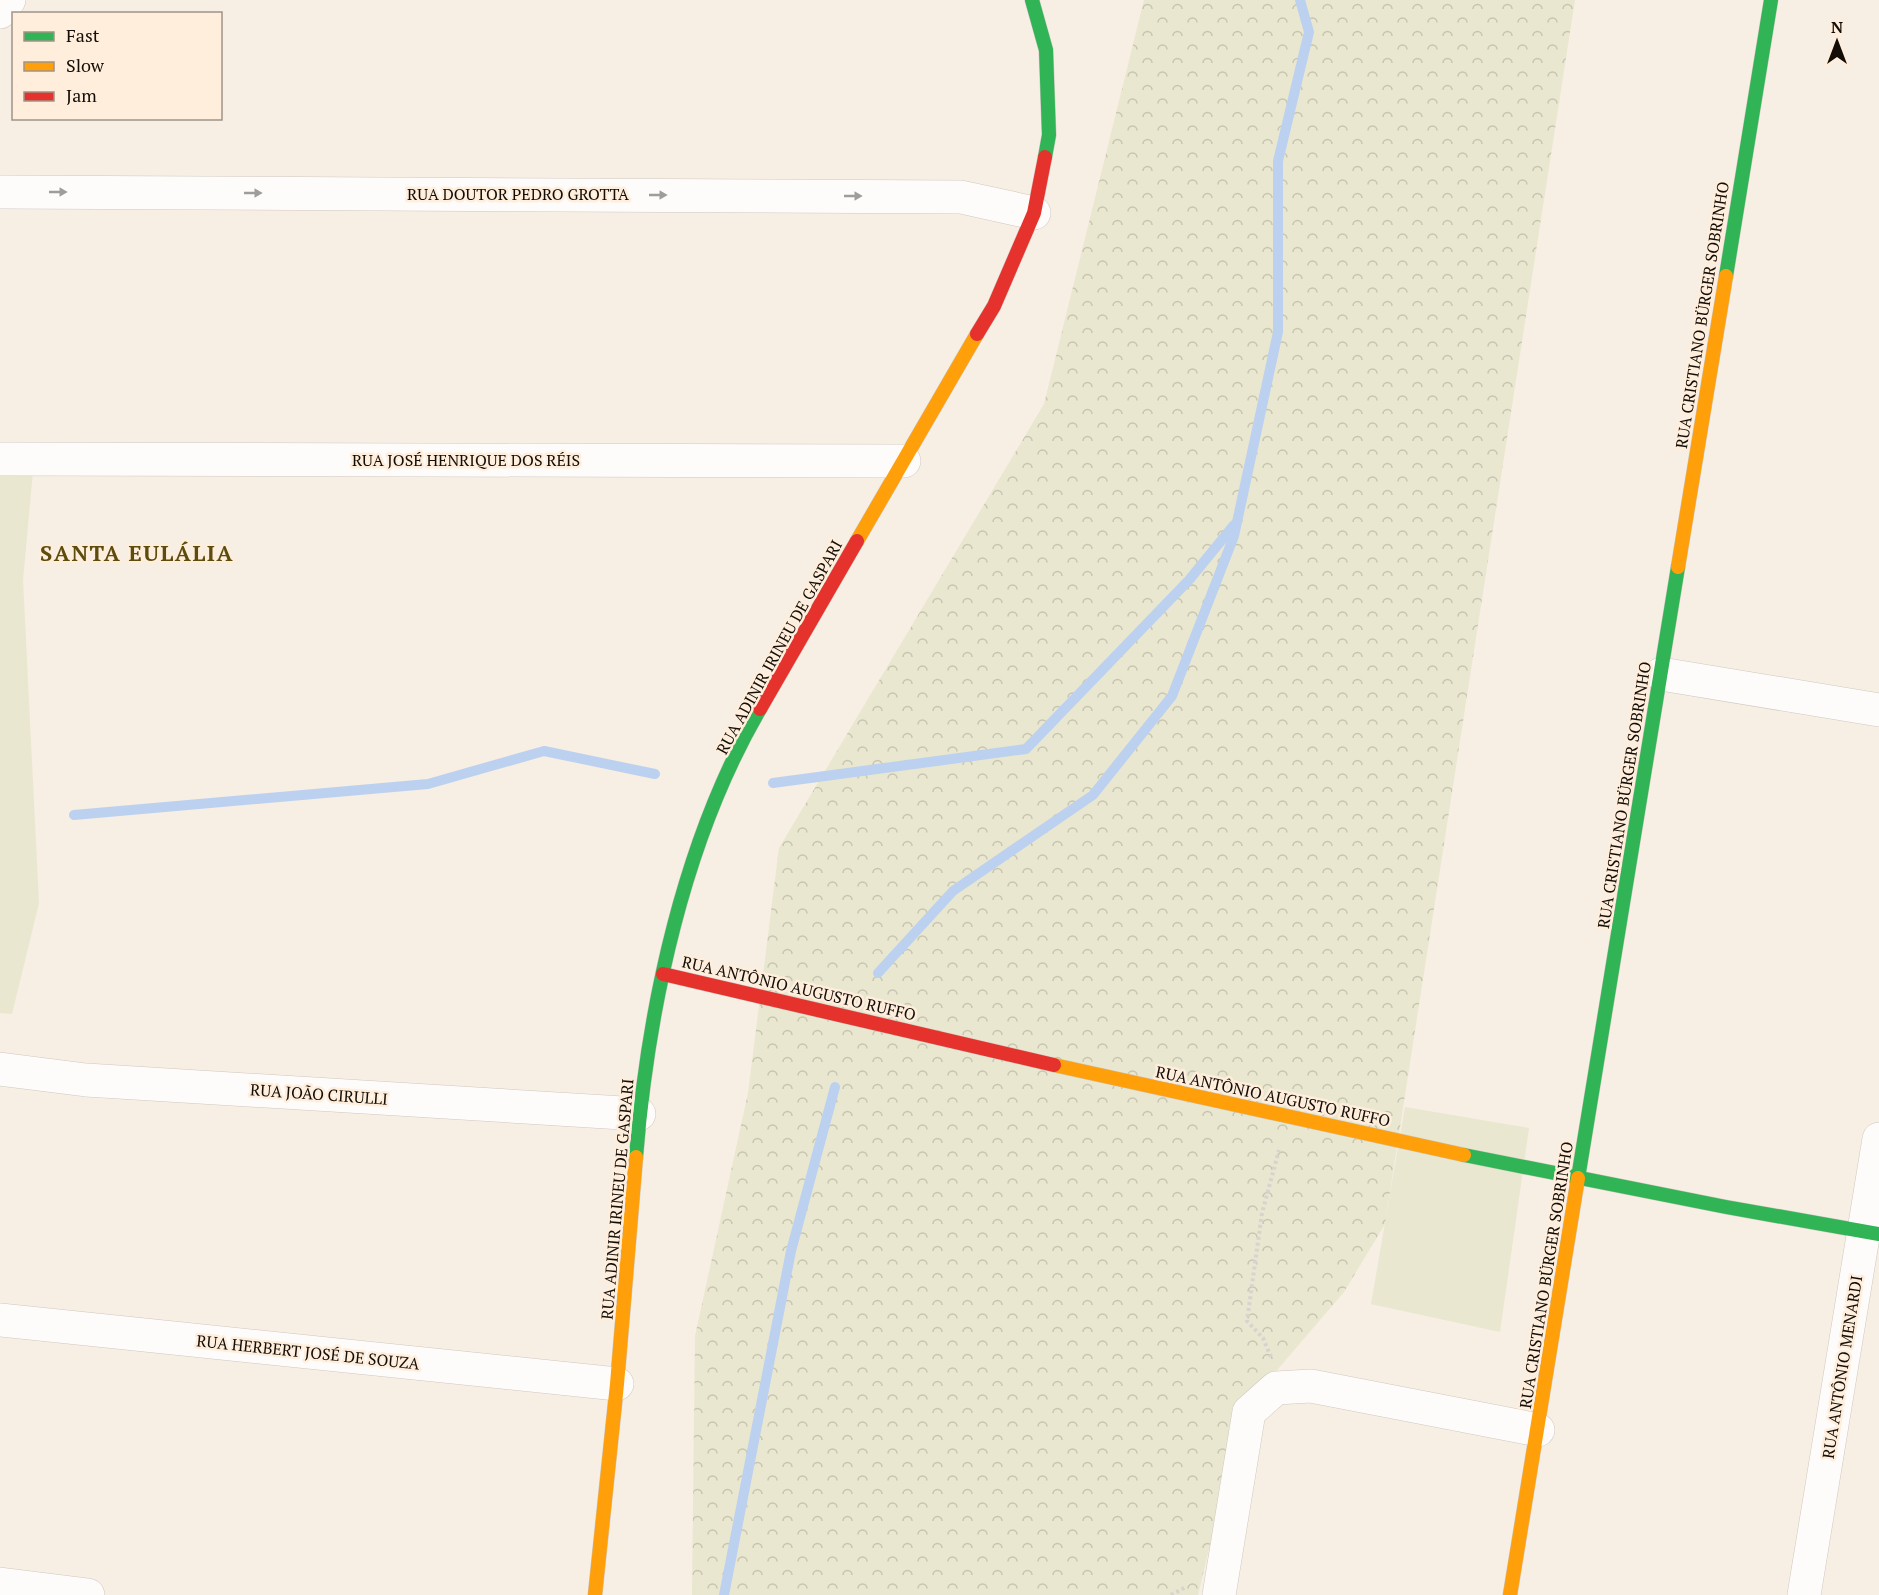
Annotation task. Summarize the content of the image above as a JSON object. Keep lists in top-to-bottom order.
{
  "streets": {
    "street": [
      "RUA DOUTOR PEDRO GROTTA",
      "RUA CRISTIANO BÜRGER SOBRINHO",
      "RUA JOSÉ HENRIQUE DOS RÉIS",
      "RUA ADINIR IRINEU DE GASPARI",
      "RUA ANTÔNIO AUGUSTO RUFFO",
      "RUA JOÃO CIRULLI",
      "RUA HERBERT JOSÉ DE SOUZA",
      "RUA ANTÔNIO MENARDI"
    ]
  },
  "crossings": [
    ["RUA DOUTOR PEDRO GROTTA", "RUA ADINIR IRINEU DE GASPARI"],
    ["RUA CRISTIANO BÜRGER SOBRINHO", "RUA ANTÔNIO AUGUSTO RUFFO"],
    ["RUA JOSÉ HENRIQUE DOS RÉIS", "RUA ADINIR IRINEU DE GASPARI"],
    ["RUA ADINIR IRINEU DE GASPARI", "RUA ANTÔNIO AUGUSTO RUFFO"],
    ["RUA ADINIR IRINEU DE GASPARI", "RUA JOÃO CIRULLI"],
    ["RUA ADINIR IRINEU DE GASPARI", "RUA HERBERT JOSÉ DE SOUZA"],
    ["RUA ANTÔNIO AUGUSTO RUFFO", "RUA ANTÔNIO MENARDI"]
  ],
  "one_way": ["RUA DOUTOR PEDRO GROTTA"],
  "districts": ["SANTA EULÁLIA"],
  "legend": ["Fast", "Slow", "Jam"],
  "north": "top"
}
